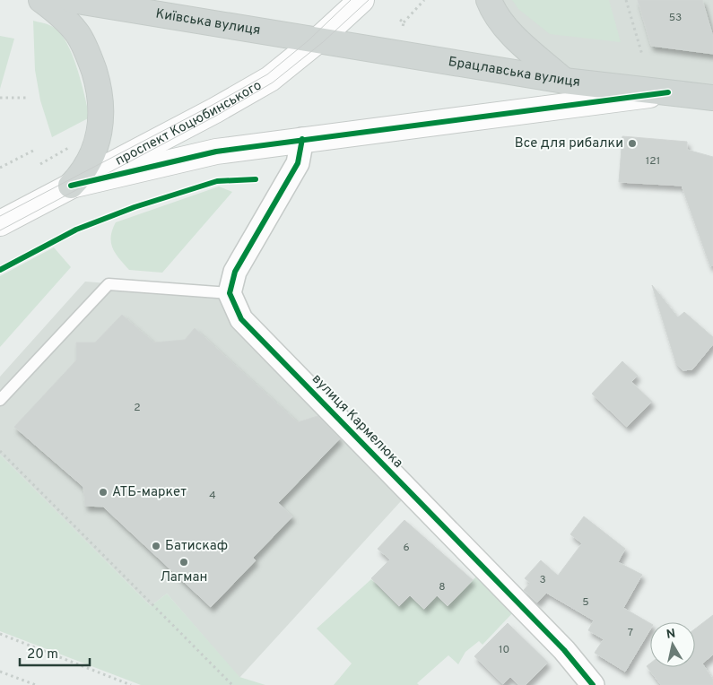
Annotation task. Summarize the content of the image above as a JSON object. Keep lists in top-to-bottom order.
{
  "streets": {
    "main road": ["Київська вулиця", "Брацлавська вулиця"],
    "street": ["проспект Коцюбинського", "вулиця Кармелюка"]
  },
  "crossings": [
    ["Київська вулиця", "Брацлавська вулиця"],
    ["Київська вулиця", "проспект Коцюбинського"],
    ["Брацлавська вулиця", "проспект Коцюбинського"]
  ],
  "places": [
    "Все для рибалки",
    "АТБ-маркет",
    "Батискаф",
    "Лагман"
  ],
  "house_numbers": [
    "53",
    "121",
    "2",
    "4",
    "6",
    "3",
    "8",
    "5",
    "7",
    "10"
  ],
  "scale_bar": "20 m",
  "north": "top"
}
